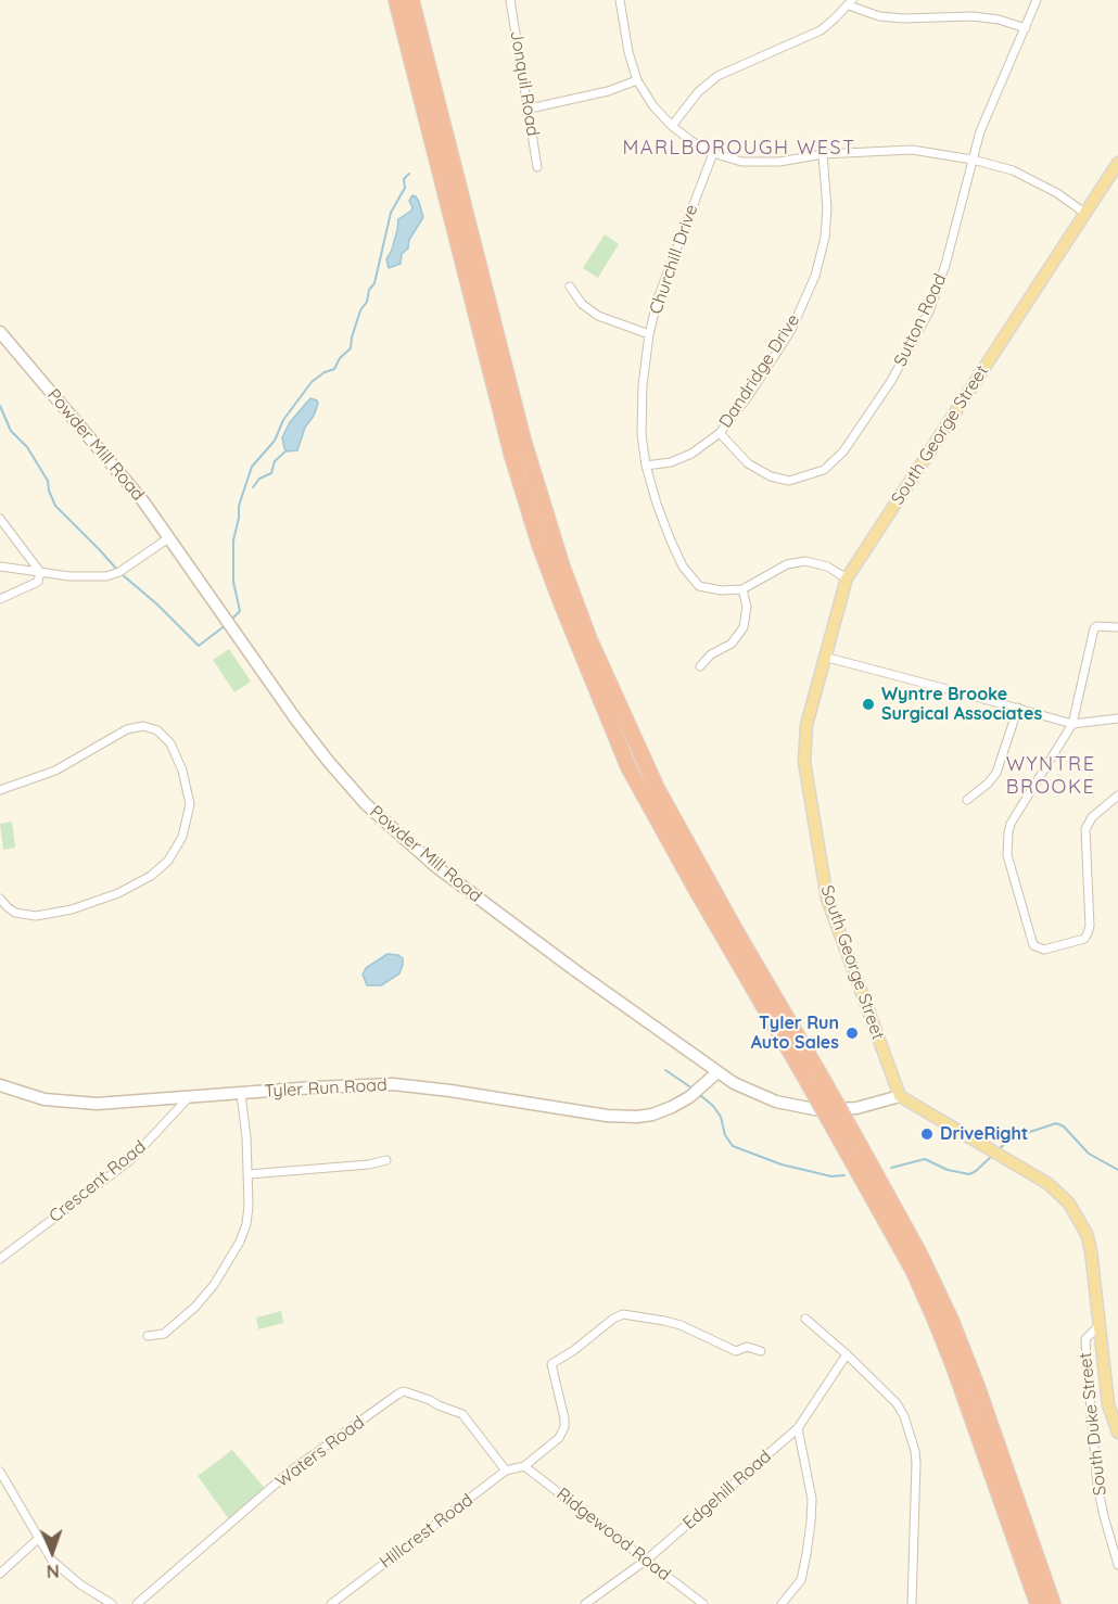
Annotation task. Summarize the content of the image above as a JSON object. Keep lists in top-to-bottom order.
{
  "streets": {
    "main road": ["South George Street"],
    "street": [
      "Jonquil Road",
      "Churchill Drive",
      "Sutton Road",
      "Dandridge Drive",
      "Powder Mill Road",
      "Tyler Run Road",
      "Crescent Road",
      "South Duke Street",
      "Waters Road",
      "Edgehill Road",
      "Hillcrest Road",
      "Ridgewood Road"
    ]
  },
  "crossings": [
    ["Churchill Drive", "Dandridge Drive"],
    ["Sutton Road", "Dandridge Drive"],
    ["South George Street", "Powder Mill Road"],
    ["Powder Mill Road", "Tyler Run Road"],
    ["Tyler Run Road", "Crescent Road"],
    ["Waters Road", "Hillcrest Road"],
    ["Edgehill Road", "Ridgewood Road"],
    ["Hillcrest Road", "Ridgewood Road"]
  ],
  "districts": ["MARLBOROUGH WEST", "WYNTRE BROOKE"],
  "places": ["Wyntre Brooke Surgical Associates", "Tyler Run Auto Sales", "DriveRight"],
  "north": "bottom"
}
